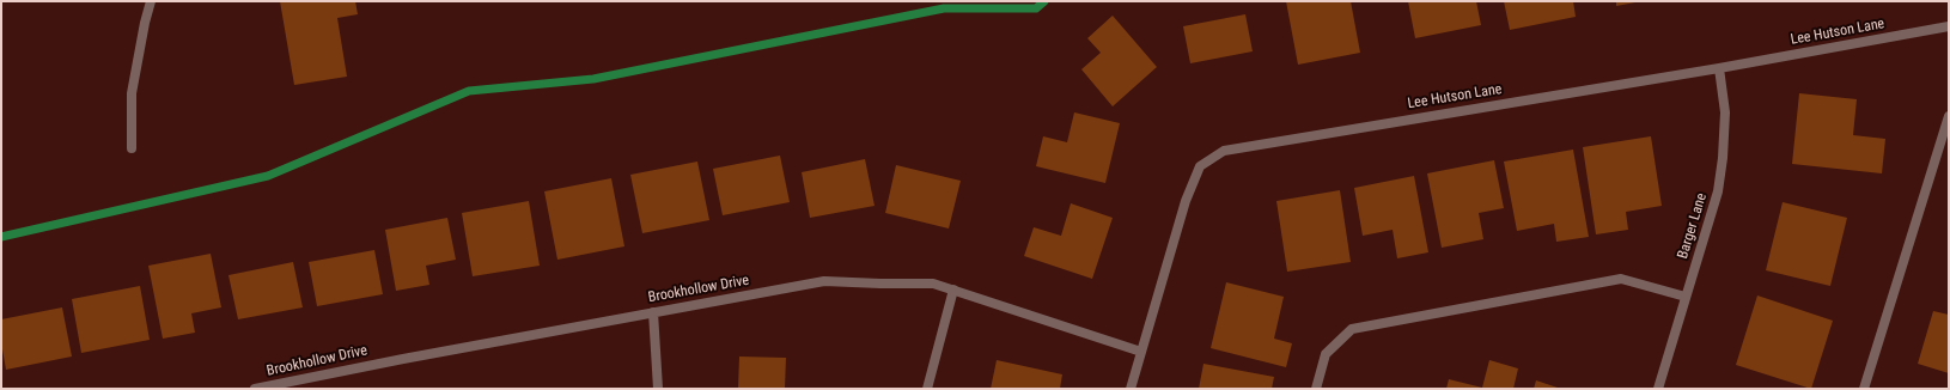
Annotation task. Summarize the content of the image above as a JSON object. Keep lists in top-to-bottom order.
{
  "streets": {
    "street": ["Lee Hutson Lane", "Barger Lane", "Brookhollow Drive"]
  },
  "crossings": [
    ["Lee Hutson Lane", "Barger Lane"],
    ["Lee Hutson Lane", "Brookhollow Drive"]
  ]
}
